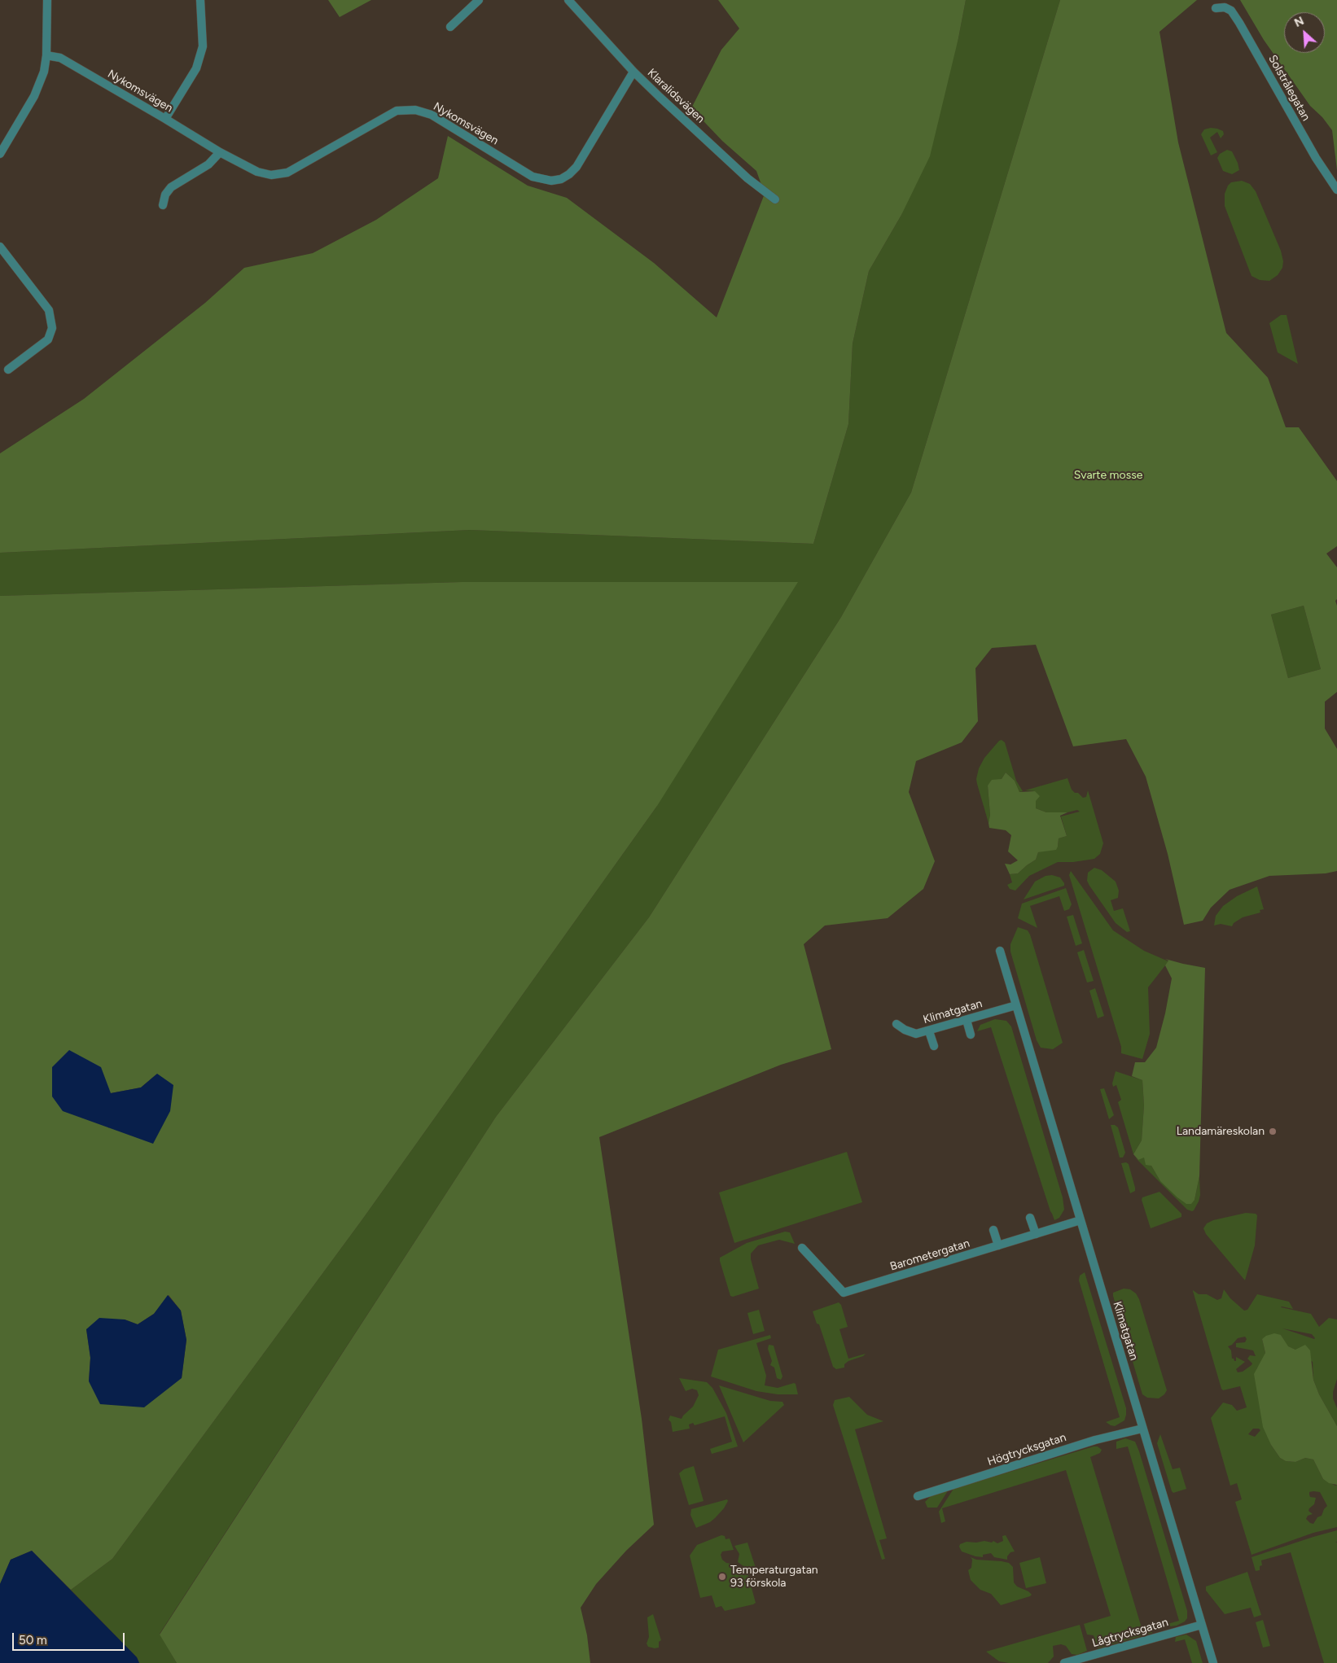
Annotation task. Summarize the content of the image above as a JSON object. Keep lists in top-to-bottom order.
{
  "streets": {
    "street": [
      "Solstrålegatan",
      "Nykomsvägen",
      "Klaralidsvägen",
      "Klimatgatan",
      "Barometergatan",
      "Högtrycksgatan",
      "Lågtrycksgatan"
    ]
  },
  "crossings": [
    ["Nykomsvägen", "Klaralidsvägen"],
    ["Klimatgatan", "Barometergatan"],
    ["Klimatgatan", "Högtrycksgatan"],
    ["Klimatgatan", "Lågtrycksgatan"]
  ],
  "parks": ["Svarte mosse"],
  "places": ["Landamäreskolan", "Temperaturgatan 93 förskola"],
  "scale_bar": "50 m",
  "north": "top left"
}
